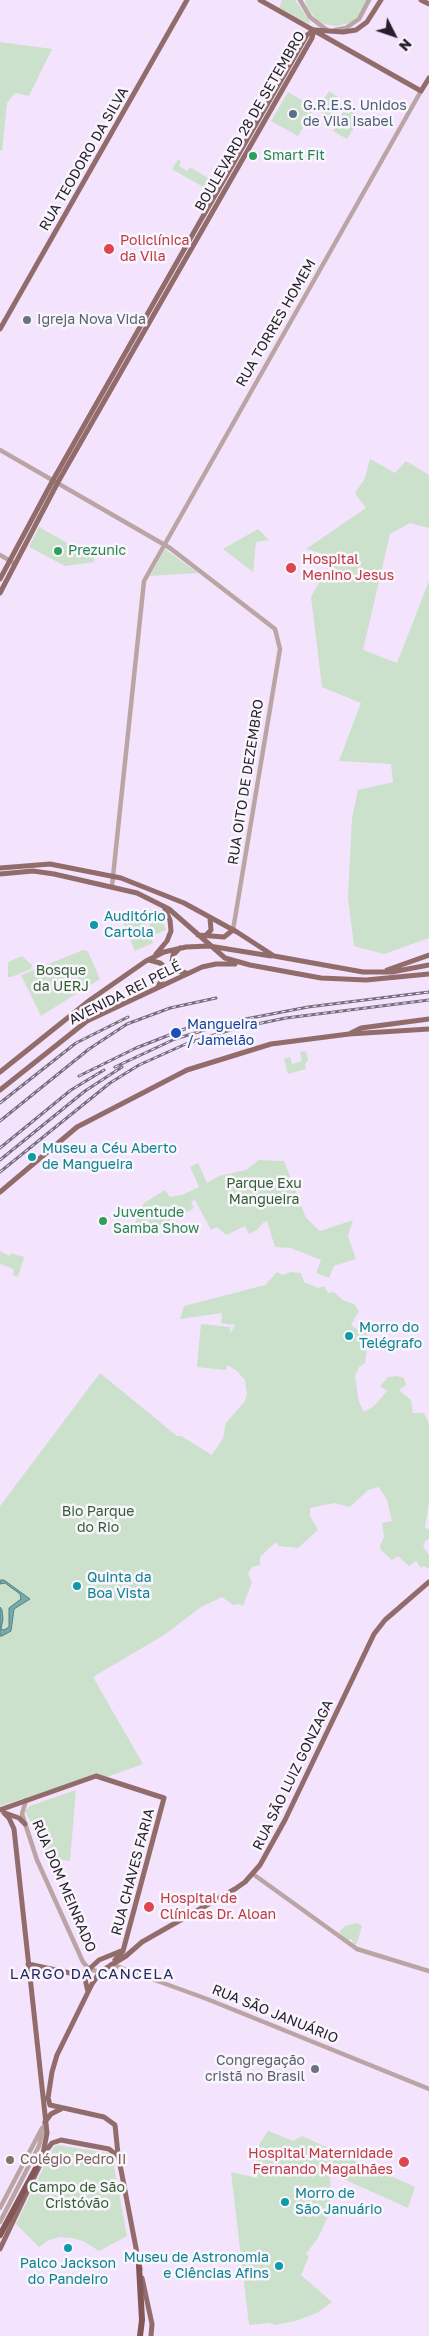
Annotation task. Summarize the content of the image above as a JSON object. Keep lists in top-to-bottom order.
{
  "streets": {
    "main road": [
      "BOULEVARD 28 DE SETEMBRO",
      "RUA TEODORO DA SILVA",
      "RUA TORRES HOMEM",
      "AVENIDA REI PELÉ",
      "RUA SÃO LUIZ GONZAGA",
      "RUA CHAVES FARIA"
    ],
    "street": ["RUA OITO DE DEZEMBRO", "RUA DOM MEINRADO", "RUA SÃO JANUÁRIO"]
  },
  "crossings": [
    ["RUA TORRES HOMEM", "RUA OITO DE DEZEMBRO"],
    ["RUA SÃO LUIZ GONZAGA", "RUA DOM MEINRADO"],
    ["RUA SÃO LUIZ GONZAGA", "RUA SÃO JANUÁRIO"],
    ["RUA CHAVES FARIA", "RUA DOM MEINRADO"]
  ],
  "districts": ["LARGO DA CANCELA"],
  "parks": [
    "Bosque da UERJ",
    "Parque Exu Mangueira",
    "Bio Parque do Rio",
    "Campo de São Cristóvão"
  ],
  "places": [
    "G.R.E.S. Unidos de Vila Isabel",
    "Smart Fit",
    "Policlínica da Vila",
    "Igreja Nova Vida",
    "Prezunic",
    "Hospital Menino Jesus",
    "Auditório Cartola",
    "Mangueira / Jamelão",
    "Museu a Céu Aberto de Mangueira",
    "Juventude Samba Show",
    "Morro do Telégrafo",
    "Quinta da Boa Vista",
    "Hospital de Clínicas Dr. Aloan",
    "Congregação cristã no Brasil",
    "Colégio Pedro II",
    "Hospital Maternidade Fernando Magalhães",
    "Morro de São Januário",
    "Palco Jackson do Pandeiro",
    "Museu de Astronomia e Ciências Afins"
  ],
  "north": "bottom right"
}
